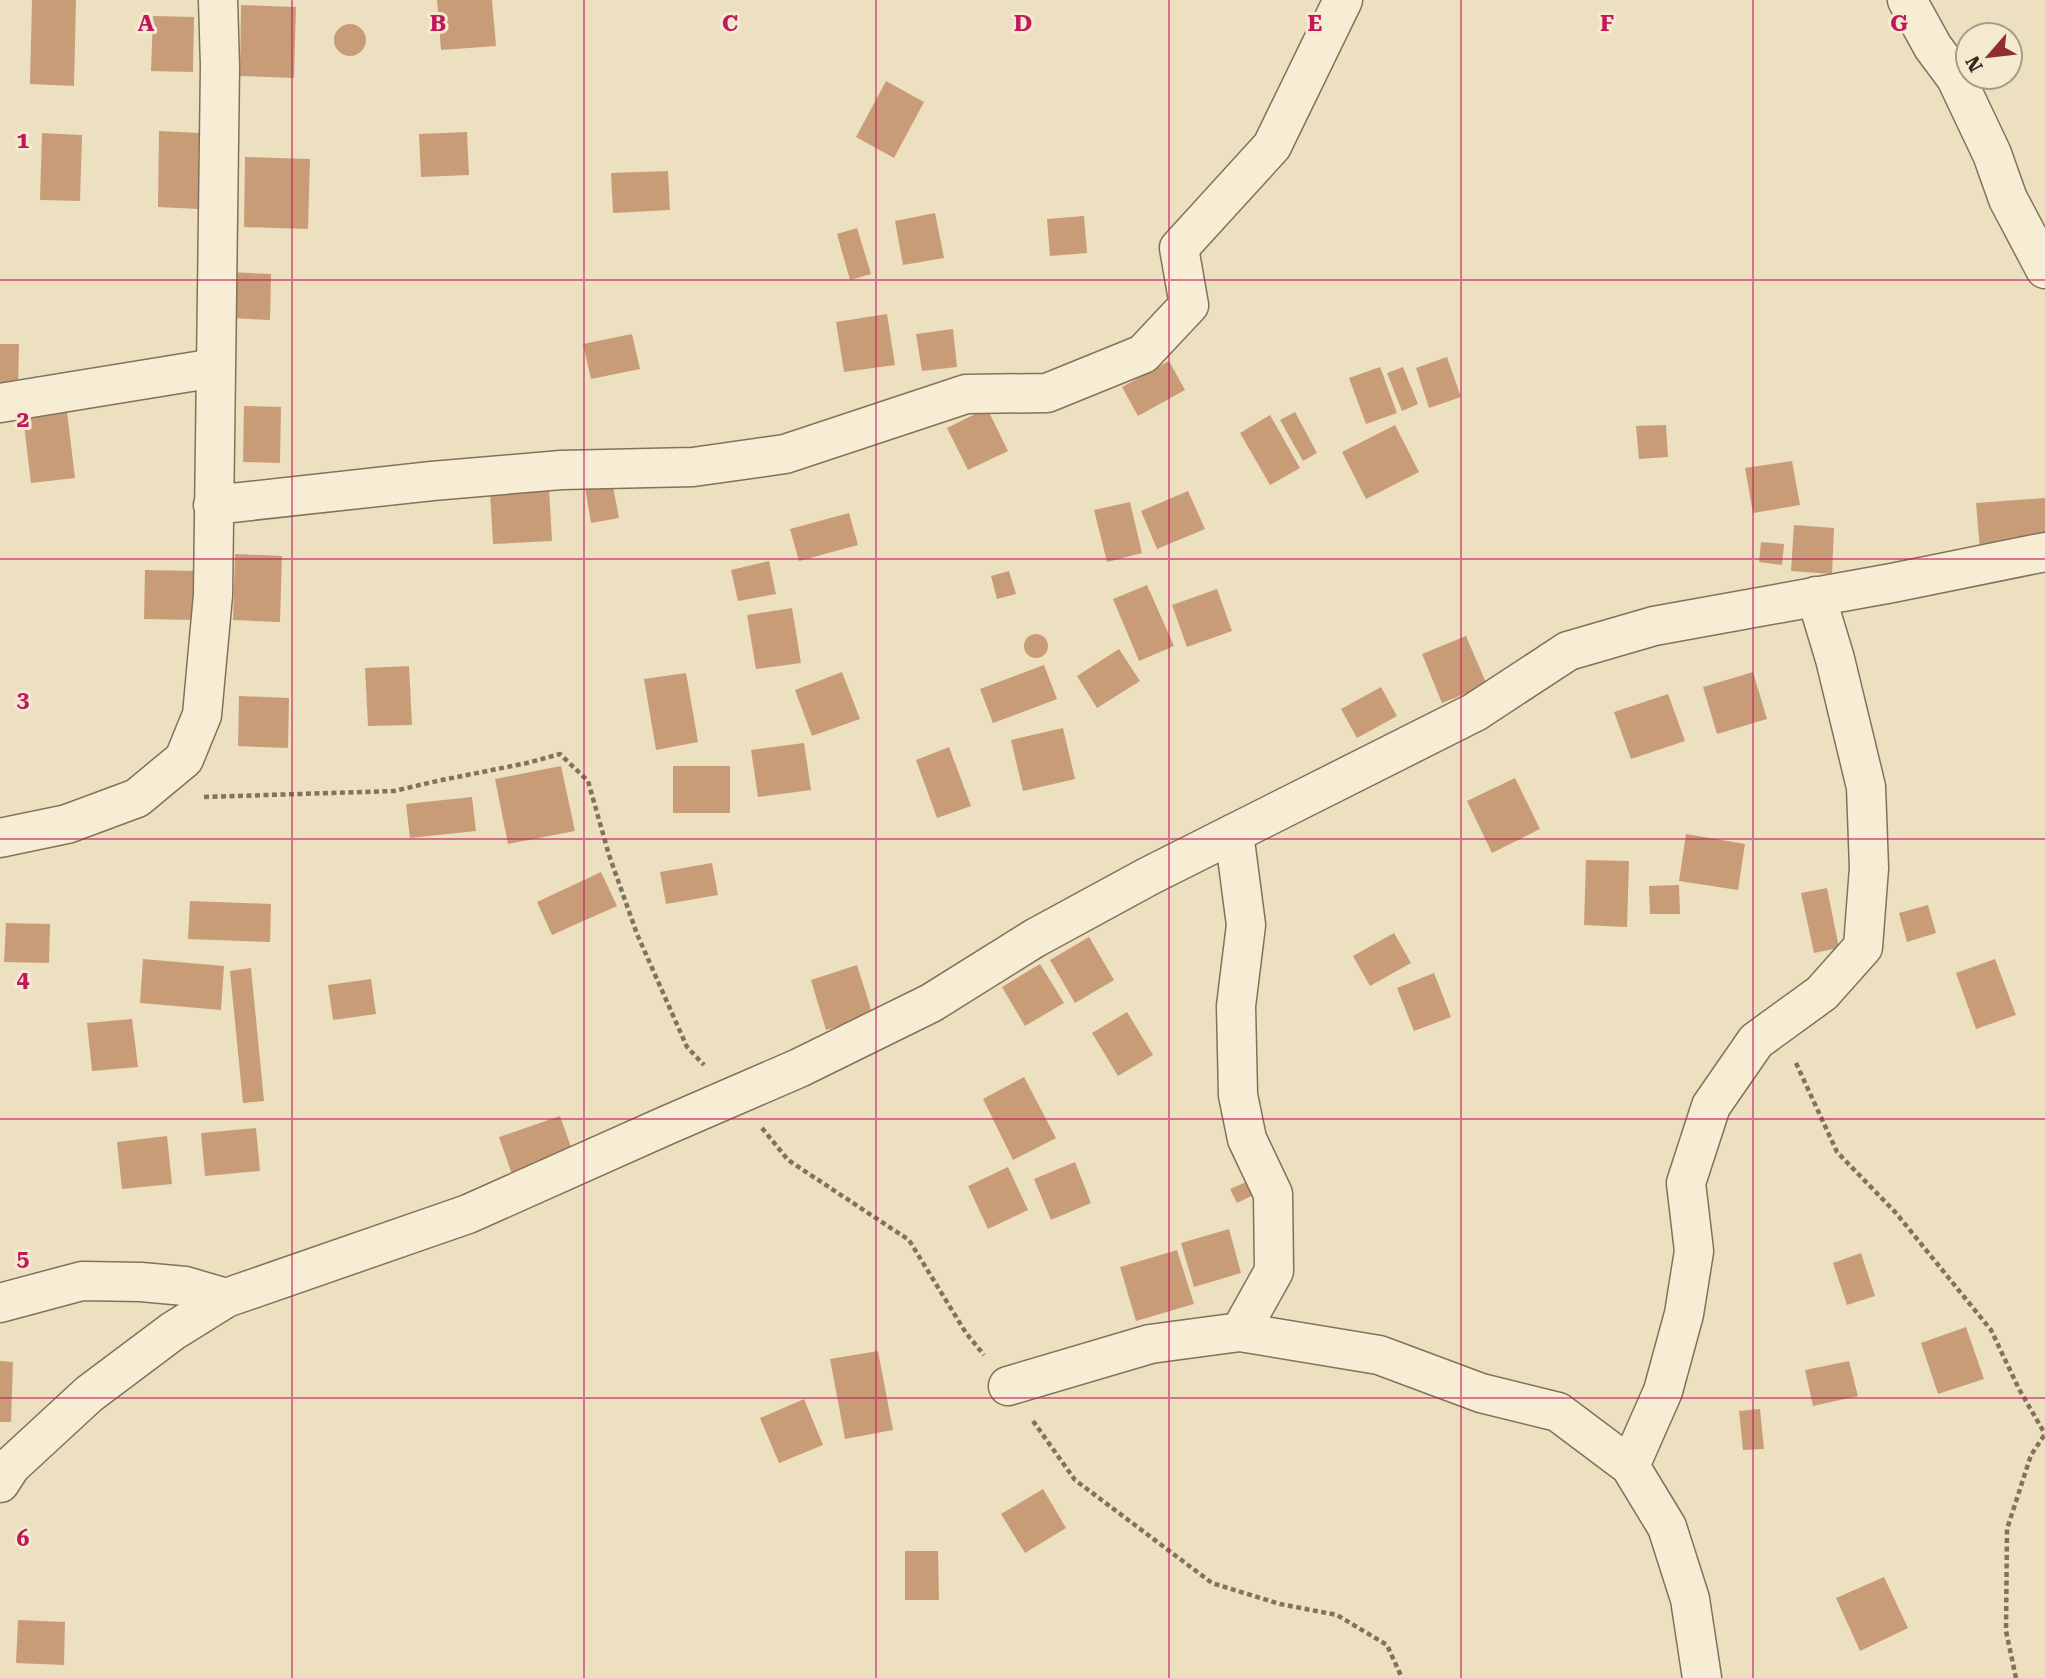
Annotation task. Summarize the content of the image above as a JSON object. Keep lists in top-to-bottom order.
{
  "north": "bottom left",
  "grid": {
    "columns": [
      "A",
      "B",
      "C",
      "D",
      "E",
      "F",
      "G"
    ],
    "rows": [
      "1",
      "2",
      "3",
      "4",
      "5",
      "6"
    ]
  }
}
